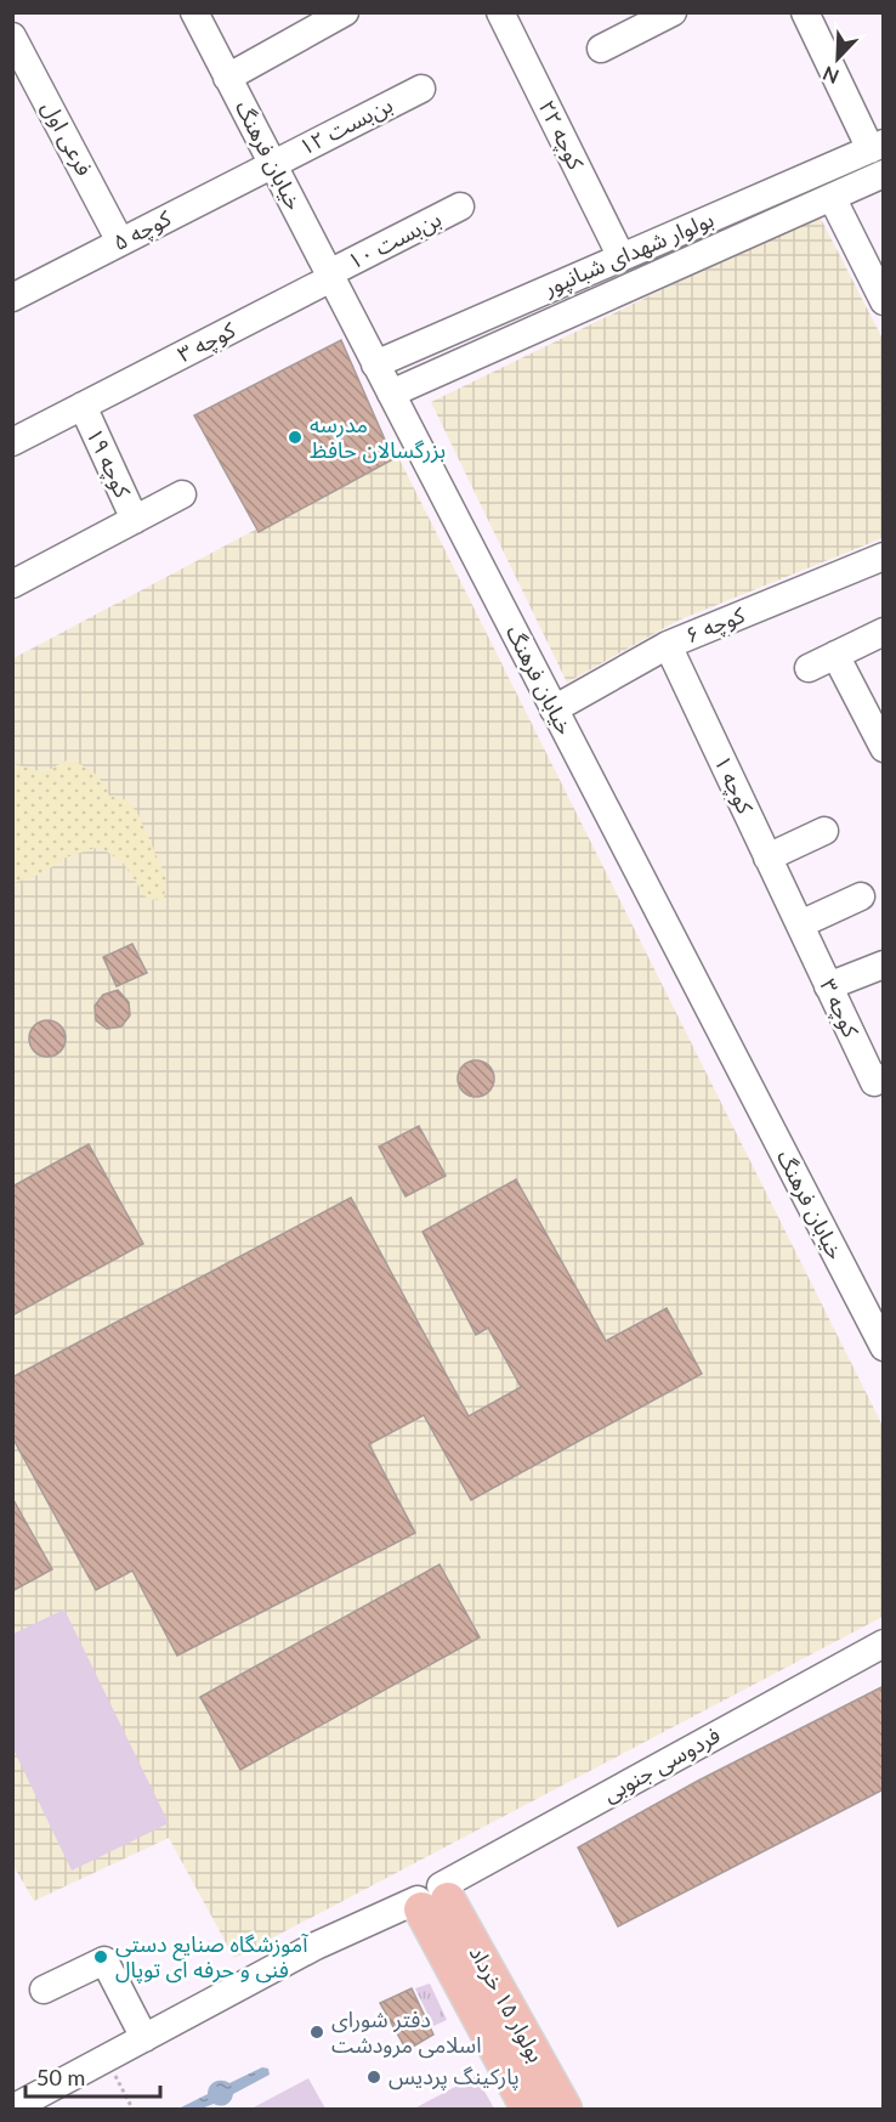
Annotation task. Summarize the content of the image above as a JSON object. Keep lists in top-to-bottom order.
{
  "streets": {
    "main road": ["بولوار ۱۵ خرداد"],
    "street": [
      "بن‌بست ۱۲",
      "کوچه ۲۲",
      "فرعی اول",
      "خیابان فرهنگ",
      "کوچه ۵",
      "بن‌بست ۱۰",
      "بولوار شهدای شبانپور",
      "کوچه ۳",
      "کوچه ۱۹",
      "کوچه ۶",
      "کوچه ۱",
      "فردوسی جنوبی"
    ]
  },
  "crossings": [
    ["بن‌بست ۱۲", "خیابان فرهنگ"],
    ["بن‌بست ۱۲", "کوچه ۵"],
    ["کوچه ۲۲", "بولوار شهدای شبانپور"],
    ["فرعی اول", "کوچه ۵"],
    ["خیابان فرهنگ", "کوچه ۵"],
    ["خیابان فرهنگ", "بن‌بست ۱۰"],
    ["خیابان فرهنگ", "بولوار شهدای شبانپور"],
    ["خیابان فرهنگ", "کوچه ۳"],
    ["خیابان فرهنگ", "کوچه ۶"],
    ["بن‌بست ۱۰", "کوچه ۳"],
    ["کوچه ۳", "کوچه ۱۹"],
    ["کوچه ۳", "کوچه ۱"],
    ["کوچه ۶", "کوچه ۱"],
    ["فردوسی جنوبی", "بولوار ۱۵ خرداد"]
  ],
  "places": [
    "مدرسه بزرگسالان حافظ",
    "آموزشگاه صنایع دستی فنی و حرفه ای توپال",
    "دفتر شورای اسلامی مرودشت",
    "پارکینگ پردیس"
  ],
  "scale_bar": "50 m",
  "north": "bottom left"
}
